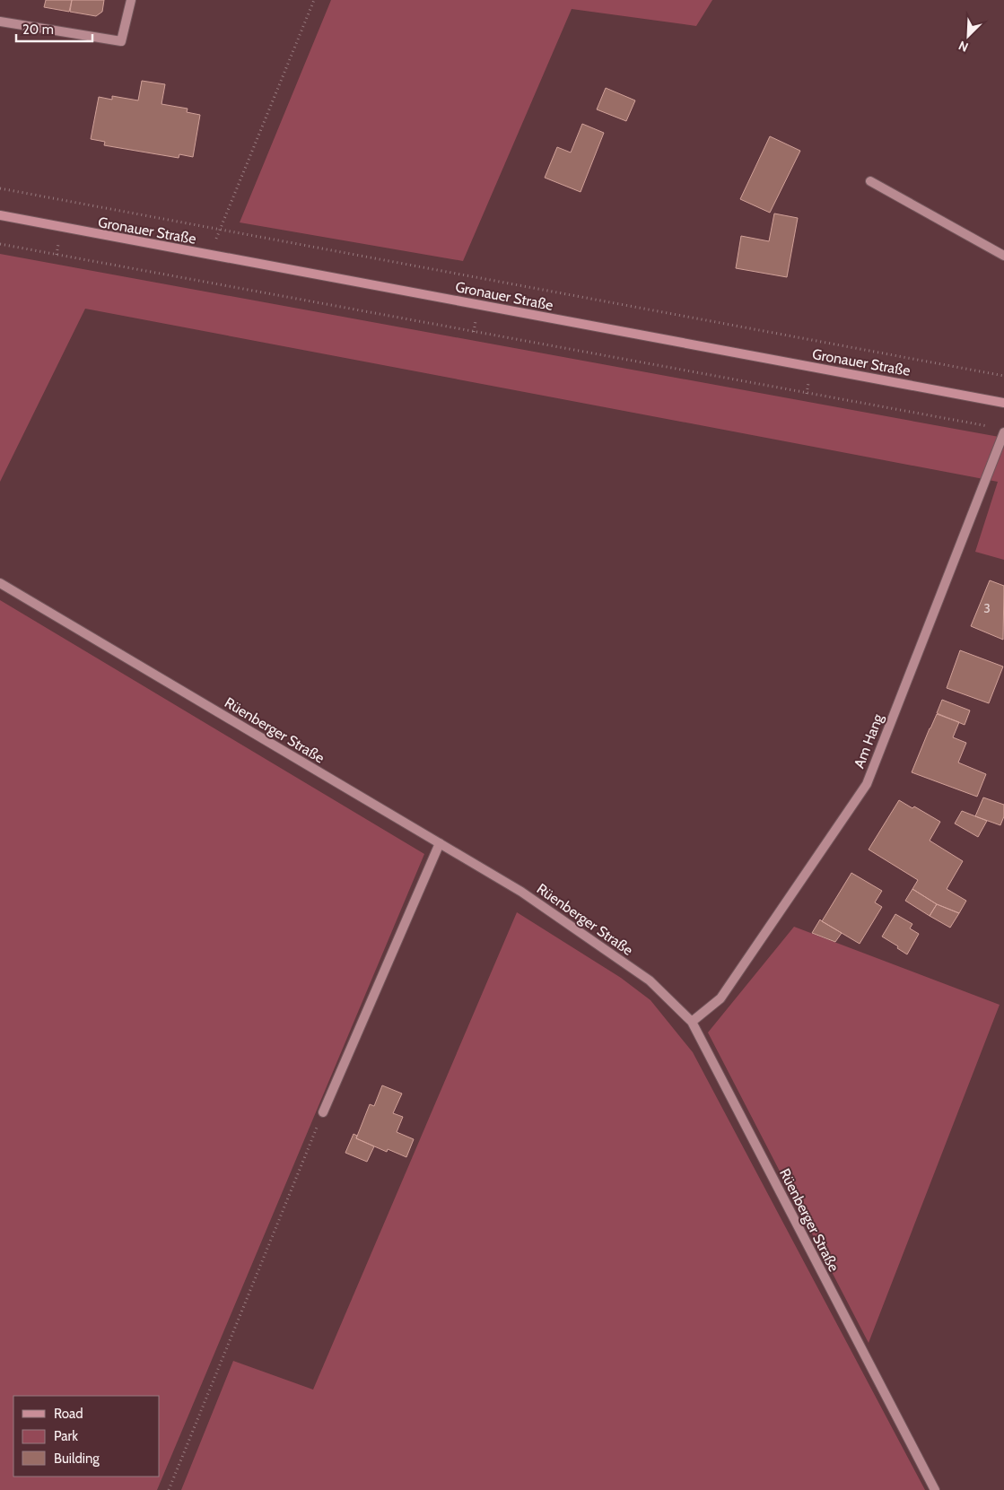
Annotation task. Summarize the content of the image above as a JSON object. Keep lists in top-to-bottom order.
{
  "streets": {
    "main road": ["Gronauer Straße"],
    "street": ["Rüenberger Straße", "Am Hang"]
  },
  "crossings": [
    ["Rüenberger Straße", "Am Hang"]
  ],
  "house_numbers": ["3"],
  "legend": ["Road", "Park", "Building"],
  "scale_bar": "20 m",
  "north": "bottom left"
}
